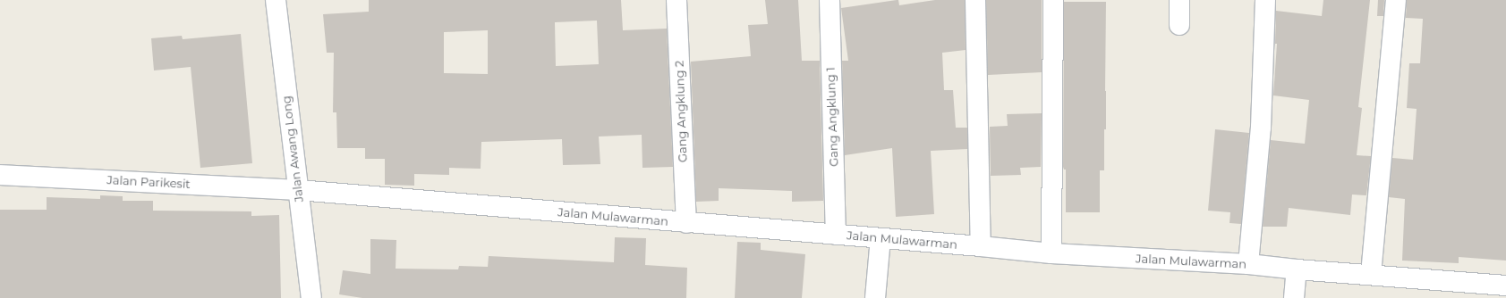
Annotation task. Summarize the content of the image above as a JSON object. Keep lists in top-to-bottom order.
{
  "streets": {
    "street": [
      "Gang Angklung 2",
      "Gang Angklung 1",
      "Jalan Awang Long",
      "Jalan Parikesit",
      "Jalan Mulawarman"
    ]
  },
  "crossings": [
    ["Gang Angklung 2", "Jalan Mulawarman"],
    ["Gang Angklung 1", "Jalan Mulawarman"],
    ["Jalan Awang Long", "Jalan Parikesit"],
    ["Jalan Awang Long", "Jalan Mulawarman"],
    ["Jalan Parikesit", "Jalan Mulawarman"]
  ]
}
